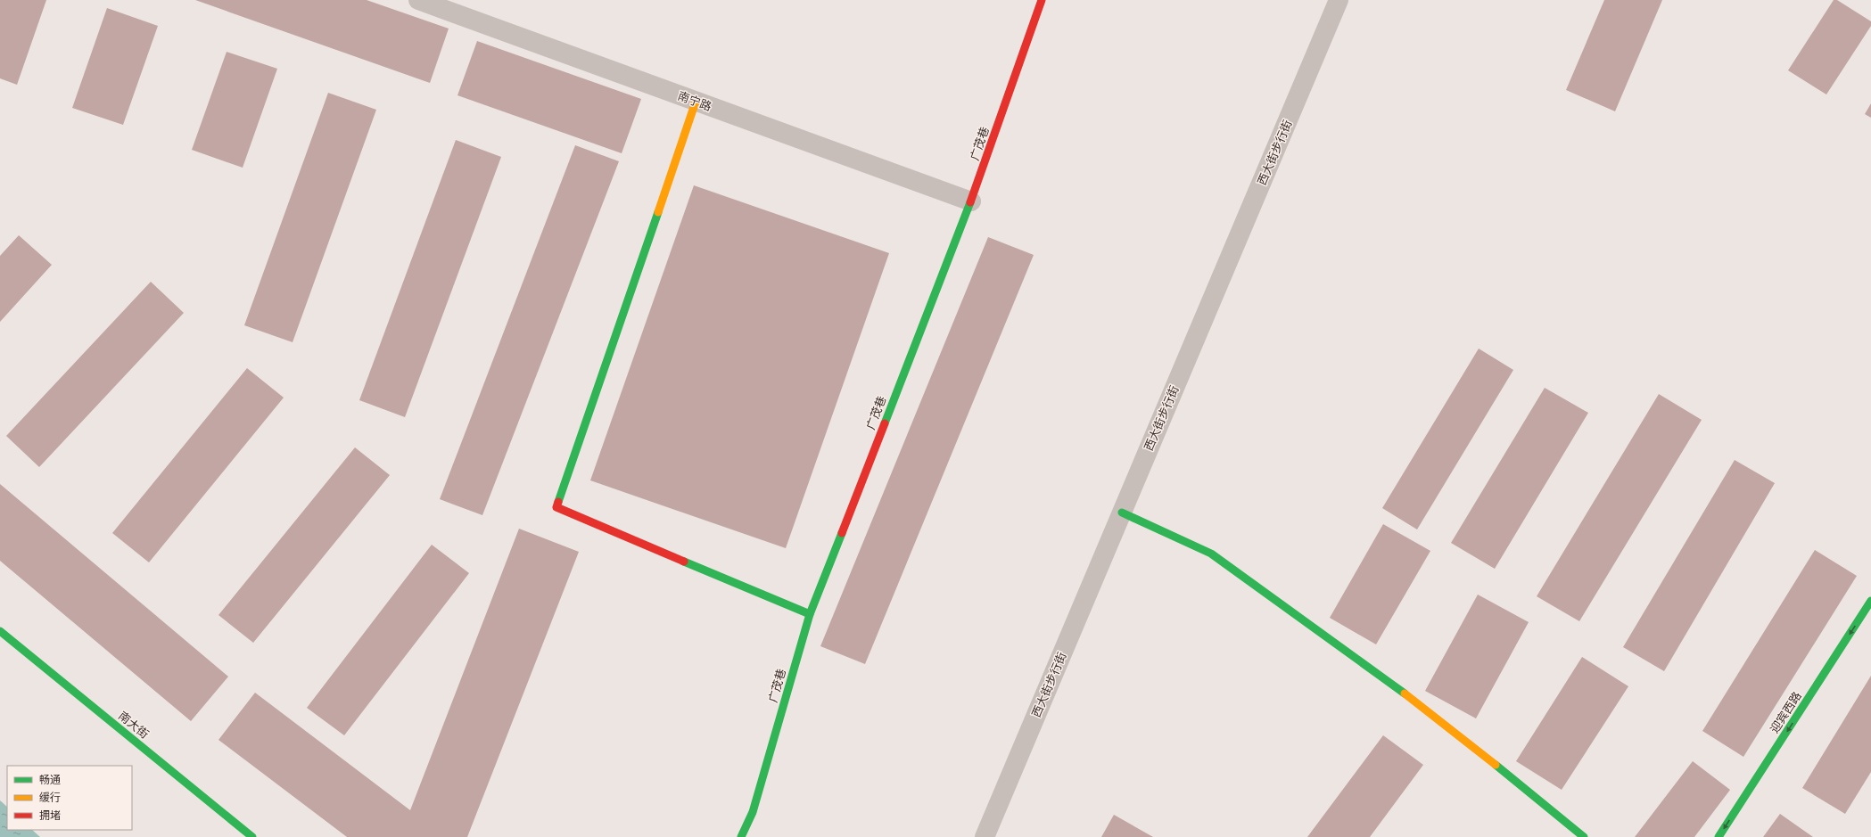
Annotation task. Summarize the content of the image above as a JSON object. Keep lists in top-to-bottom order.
{
  "streets": {
    "street": [
      "南宁路",
      "广茂巷",
      "西大街步行街",
      "迎宾西路",
      "南大街"
    ]
  },
  "crossings": [
    ["南宁路", "广茂巷"]
  ],
  "one_way": ["迎宾西路"],
  "legend": ["畅通", "缓行", "拥堵"]
}
